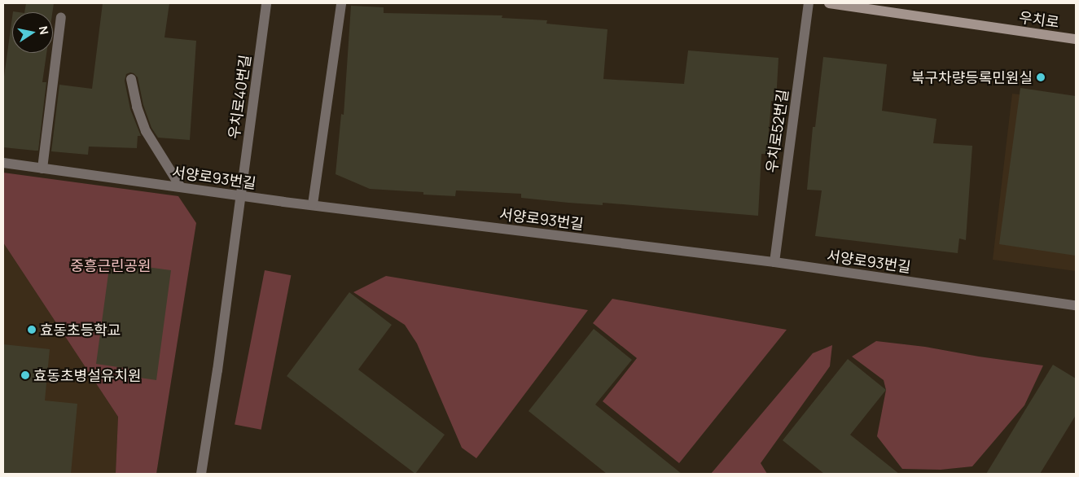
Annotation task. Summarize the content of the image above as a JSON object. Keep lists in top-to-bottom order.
{
  "streets": {
    "main road": ["우치로"],
    "street": ["우치로40번길", "우치로52번길", "서양로93번길"]
  },
  "crossings": [
    ["우치로40번길", "서양로93번길"],
    ["우치로52번길", "서양로93번길"]
  ],
  "parks": ["중흥근린공원"],
  "places": ["북구차량등록민원실", "효동초등학교", "효동초병설유치원"],
  "north": "right"
}
